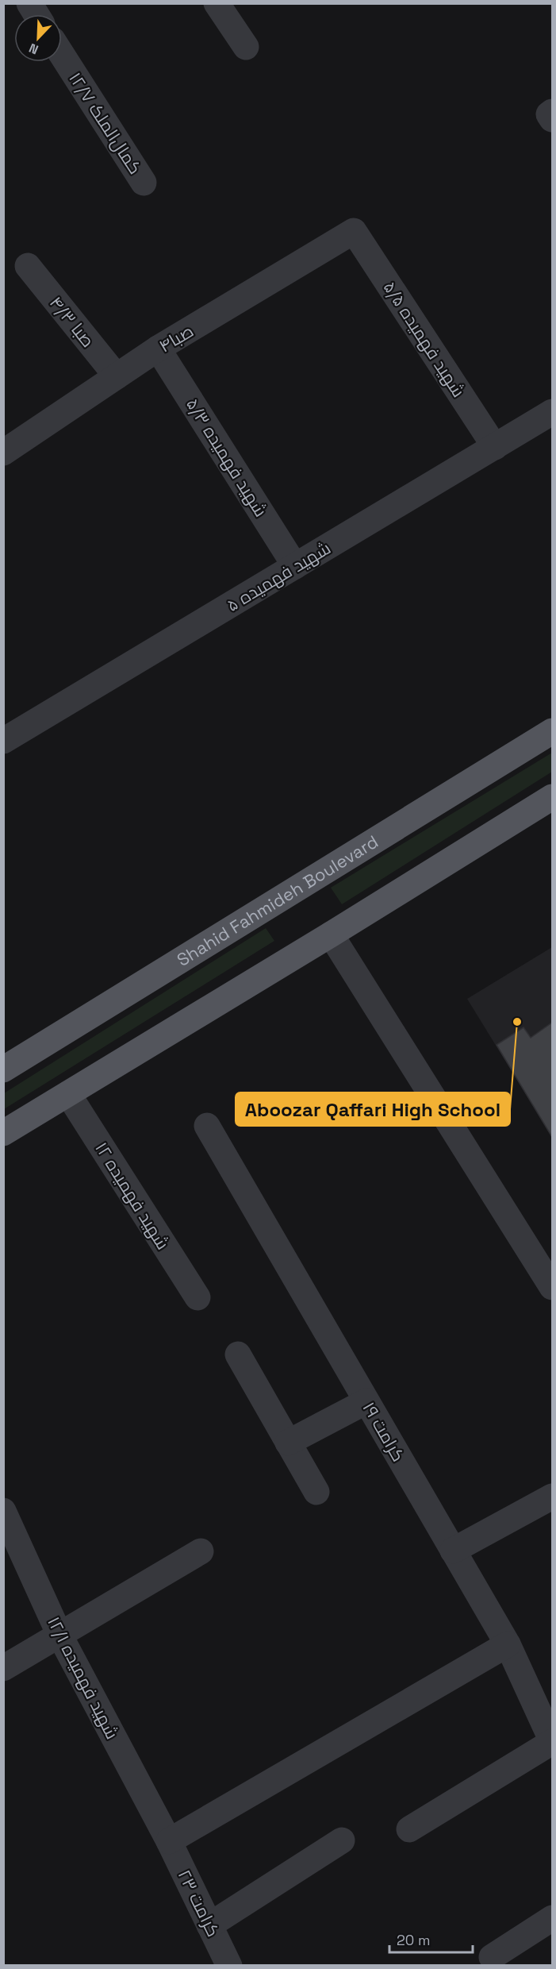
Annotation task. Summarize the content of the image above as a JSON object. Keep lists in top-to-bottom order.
{
  "streets": {
    "main road": ["Shahid Fahmideh Boulevard"],
    "street": [
      "کمال‌الملک ۱۲/۷",
      "صبا ۴/۳",
      "صبا۴",
      "شهید فهمیده ۵/۵",
      "شهید فهمیده ۵/۳",
      "شهید فهمیده ۵",
      "شهید فهمیده ۱۲",
      "کرامت ۱۹",
      "شهید فهمیده ۱۲/۱",
      "کرامت ۲۳"
    ]
  },
  "crossings": [
    ["صبا ۴/۳", "صبا۴"],
    ["صبا۴", "شهید فهمیده ۵/۵"],
    ["صبا۴", "شهید فهمیده ۵/۳"],
    ["شهید فهمیده ۵/۵", "شهید فهمیده ۵"],
    ["شهید فهمیده ۵/۳", "شهید فهمیده ۵"],
    ["شهید فهمیده ۱۲/۱", "کرامت ۲۳"]
  ],
  "places": ["Aboozar Qaffari High School"],
  "scale_bar": "20 m",
  "north": "bottom left"
}
